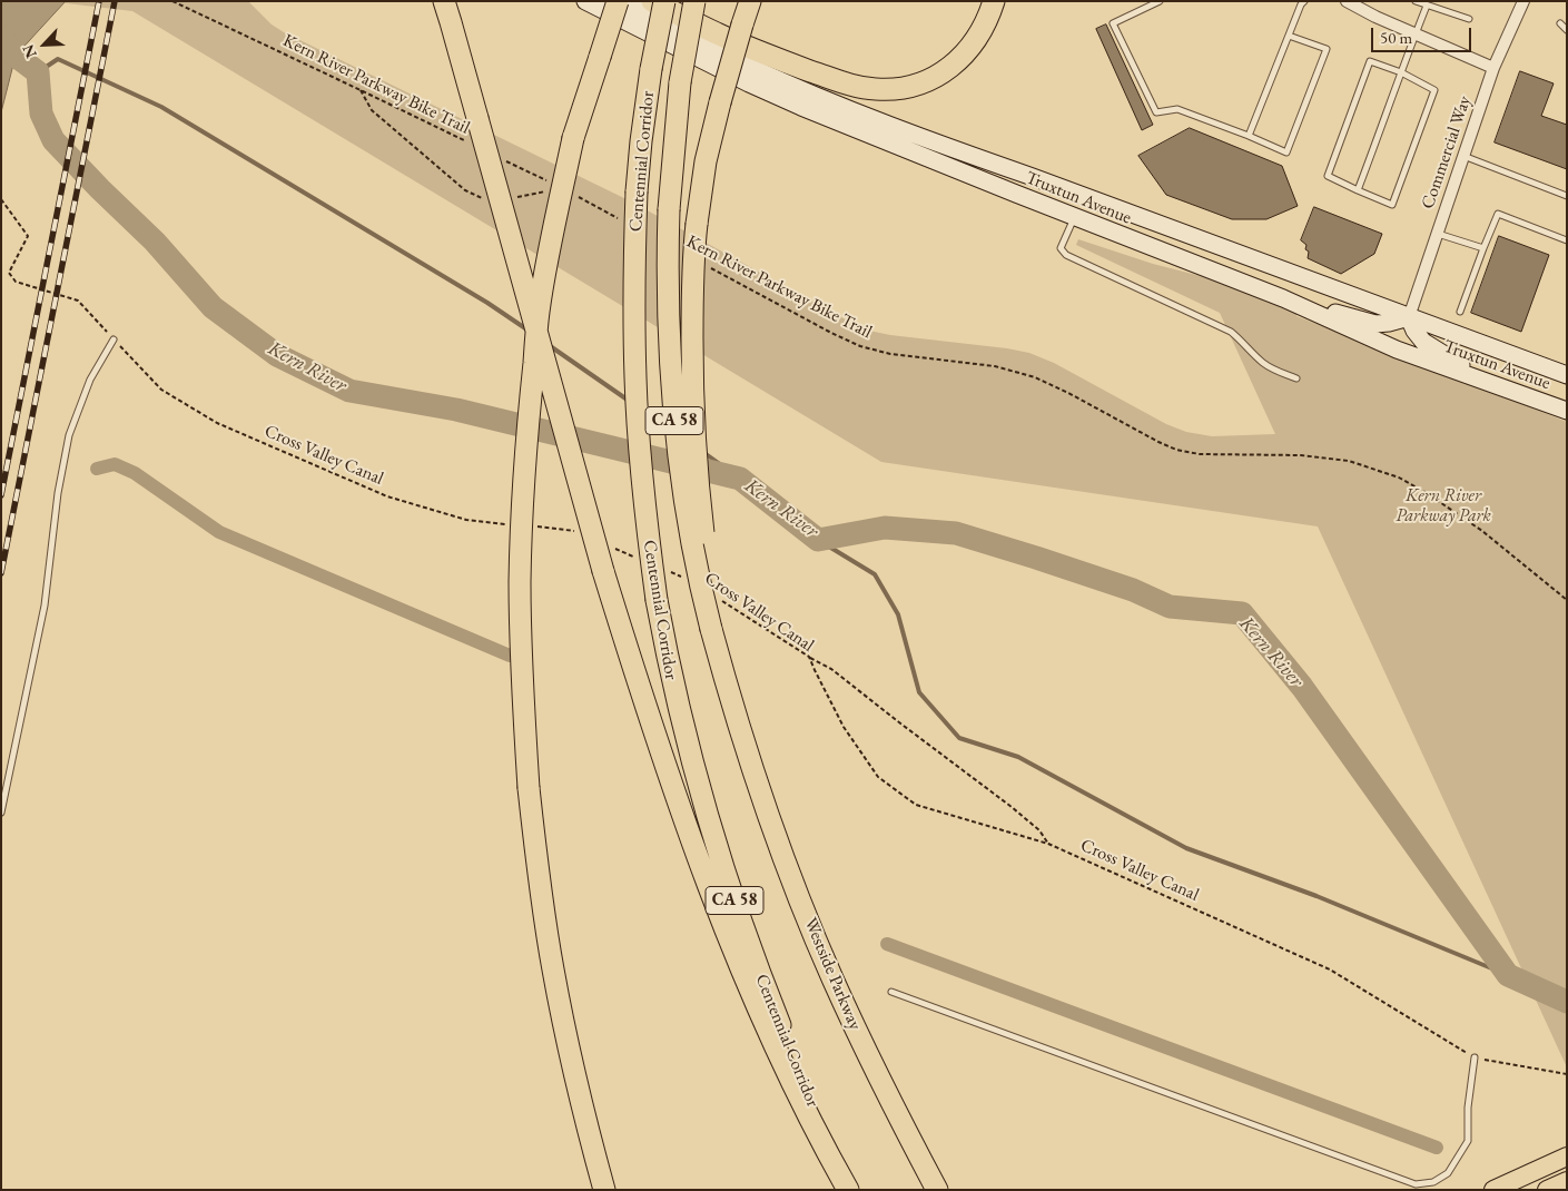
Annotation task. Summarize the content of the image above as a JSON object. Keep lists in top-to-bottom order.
{
  "streets": {
    "highway": ["Centennial Corridor", "CA 58", "Westside Parkway"],
    "main road": ["Truxtun Avenue"],
    "street": ["Commercial Way"],
    "path": ["Kern River Parkway Bike Trail", "Cross Valley Canal"]
  },
  "crossings": [
    ["Commercial Way", "Truxtun Avenue"],
    ["Centennial Corridor", "Westside Parkway"]
  ],
  "water": ["Kern River"],
  "parks": ["Kern River Parkway Park"],
  "scale_bar": "50 m",
  "north": "bottom left"
}
